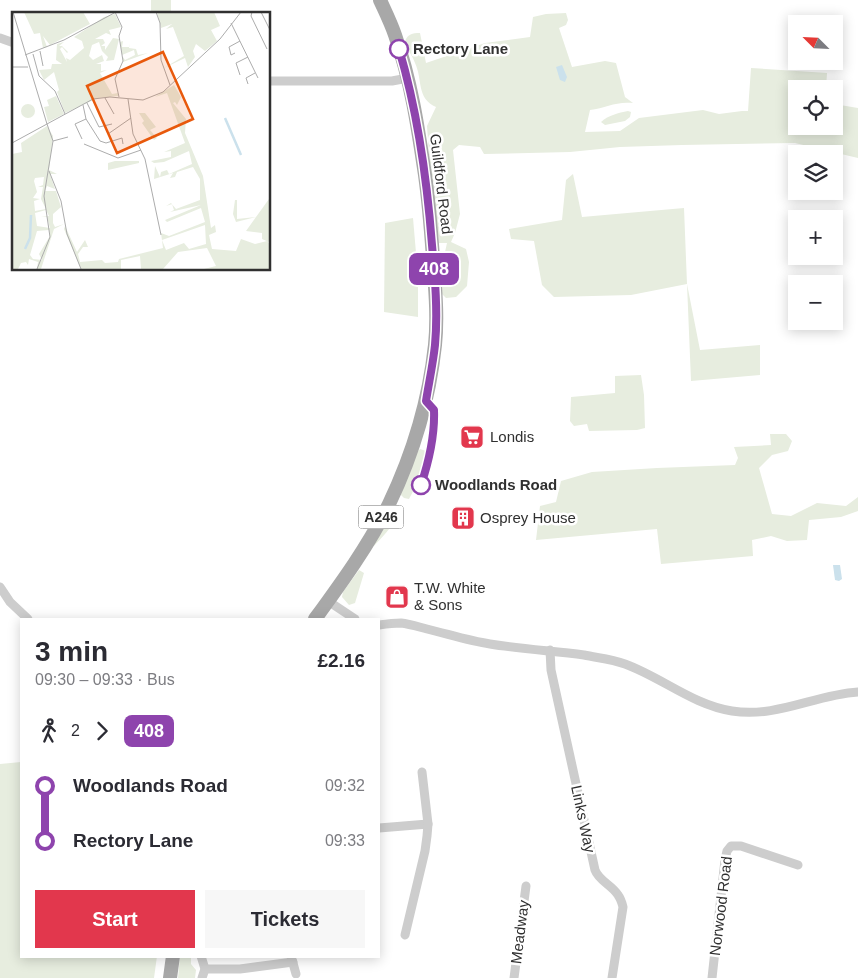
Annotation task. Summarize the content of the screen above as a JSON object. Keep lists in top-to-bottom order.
{
  "streets": {
    "main road": ["Guildford Road", "A246"],
    "street": ["Links Way", "Norwood Road", "Meadway"]
  },
  "places": {
    "other": ["Rectory Lane", "Woodlands Road"],
    "supermarket": ["Londis"],
    "building": ["Osprey House"],
    "shop": ["T.W. White & Sons"]
  },
  "lines": ["bus line 408"],
  "north": "top left",
  "page": {
    "on_map": "408",
    "map_buttons": ["+", "−"],
    "heading": ["3 min", "09:30 – 09:33 · Bus", "£2.16"],
    "legs": ["2", "408"],
    "list": [
      {
        "name": "Woodlands Road",
        "value": "09:32"
      },
      {
        "name": "Rectory Lane",
        "value": "09:33"
      }
    ],
    "buttons": ["Start", "Tickets"]
  }
}
